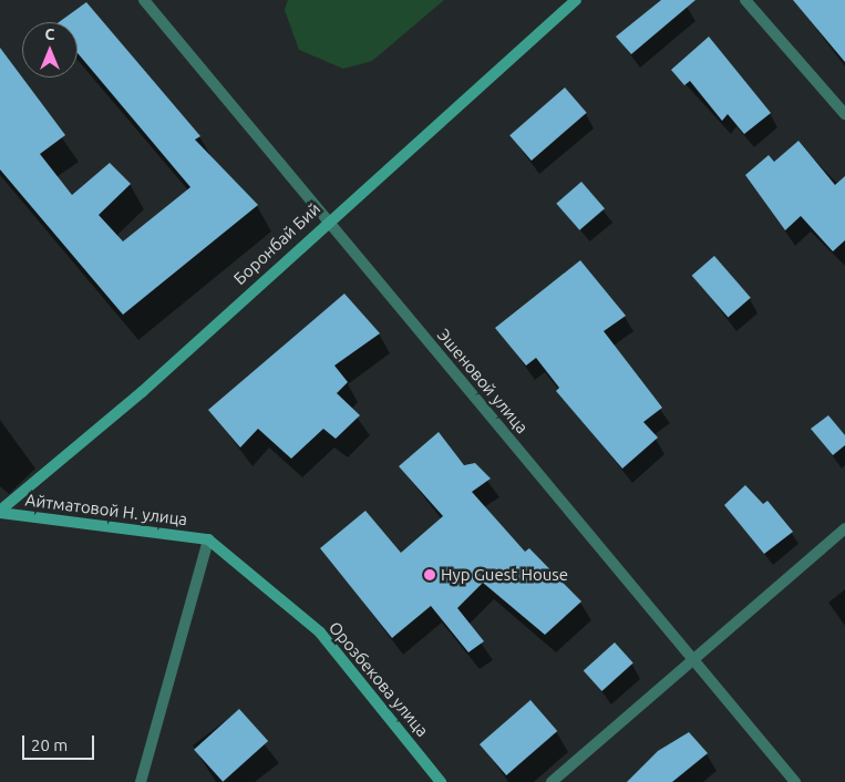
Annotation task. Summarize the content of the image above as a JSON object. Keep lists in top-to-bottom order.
{
  "streets": {
    "street": [
      "Боронбай Бий",
      "Эшеновой улица",
      "Айтматовой Н. улица",
      "Орозбекова улица"
    ]
  },
  "crossings": [
    ["Боронбай Бий", "Эшеновой улица"],
    ["Боронбай Бий", "Айтматовой Н. улица"],
    ["Айтматовой Н. улица", "Орозбекова улица"]
  ],
  "places": ["Нур Guest House"],
  "scale_bar": "20 m",
  "north": "top"
}
